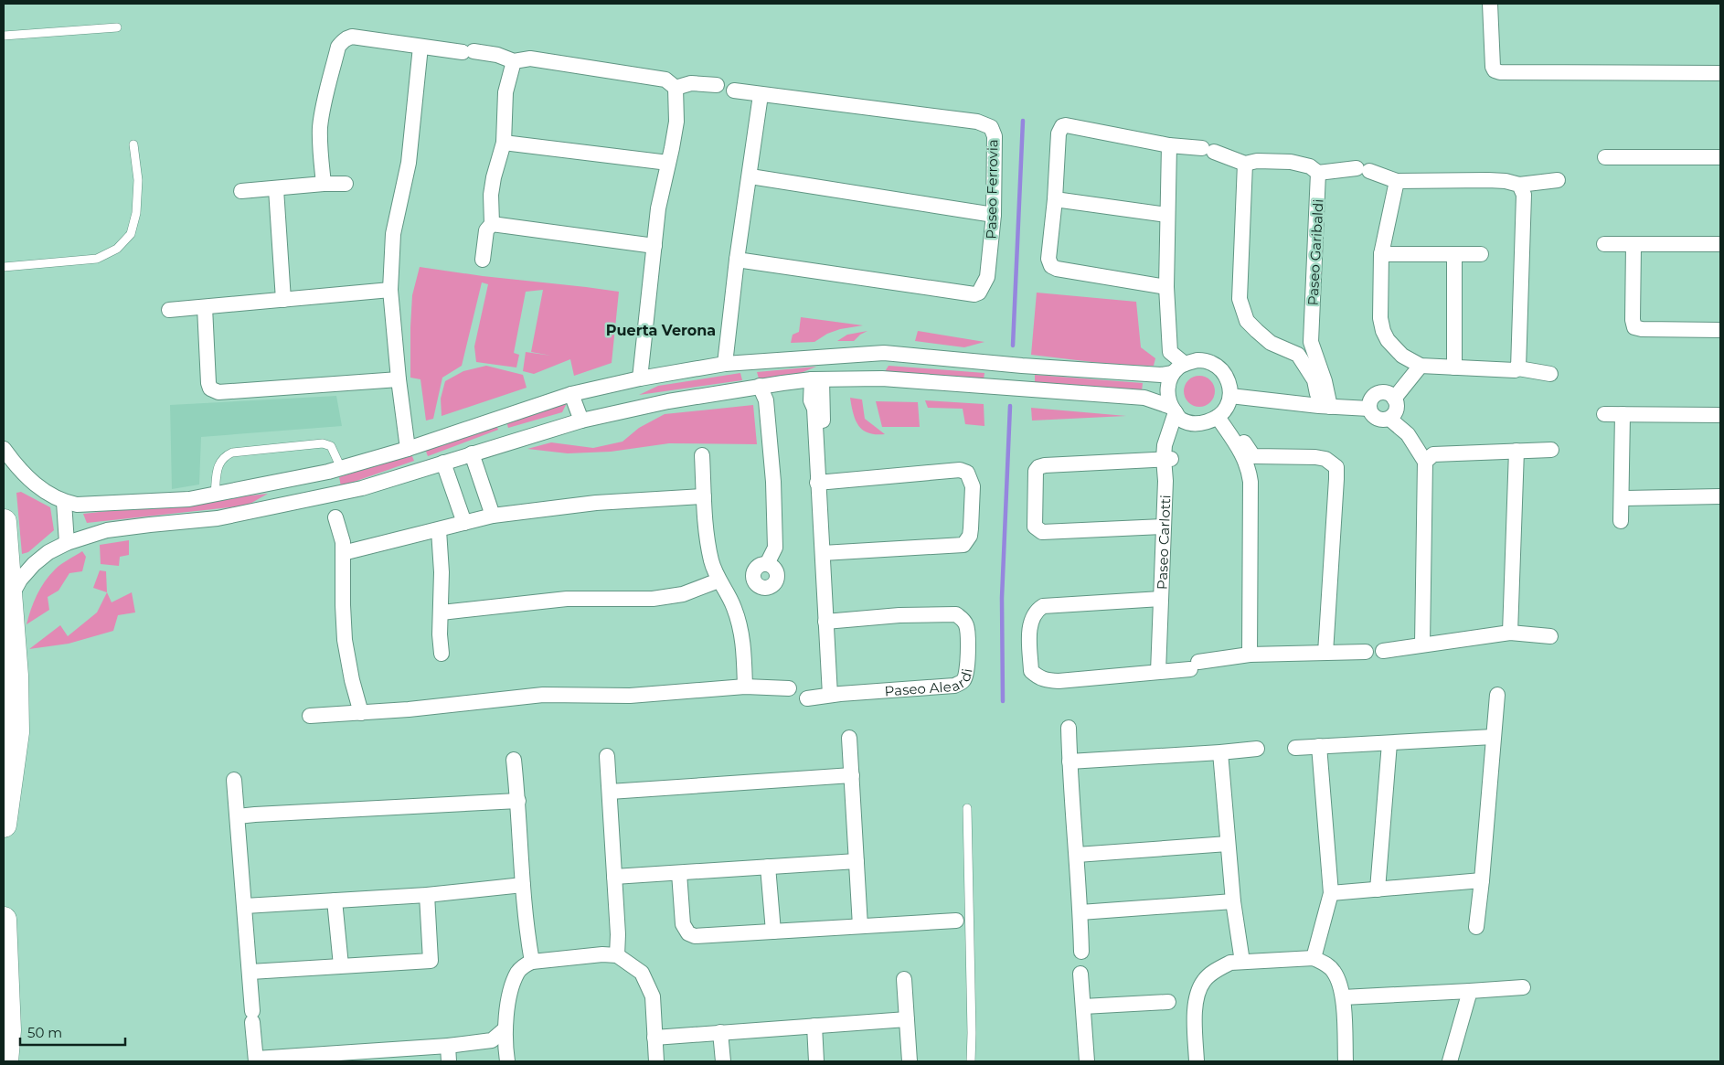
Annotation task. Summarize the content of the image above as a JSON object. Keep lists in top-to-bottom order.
{
  "streets": {
    "street": [
      "Paseo Ferrovia",
      "Paseo Garibaldi",
      "Paseo Carlotti",
      "Paseo Aleardi"
    ]
  },
  "districts": ["Puerta Verona"],
  "scale_bar": "50 m"
}
